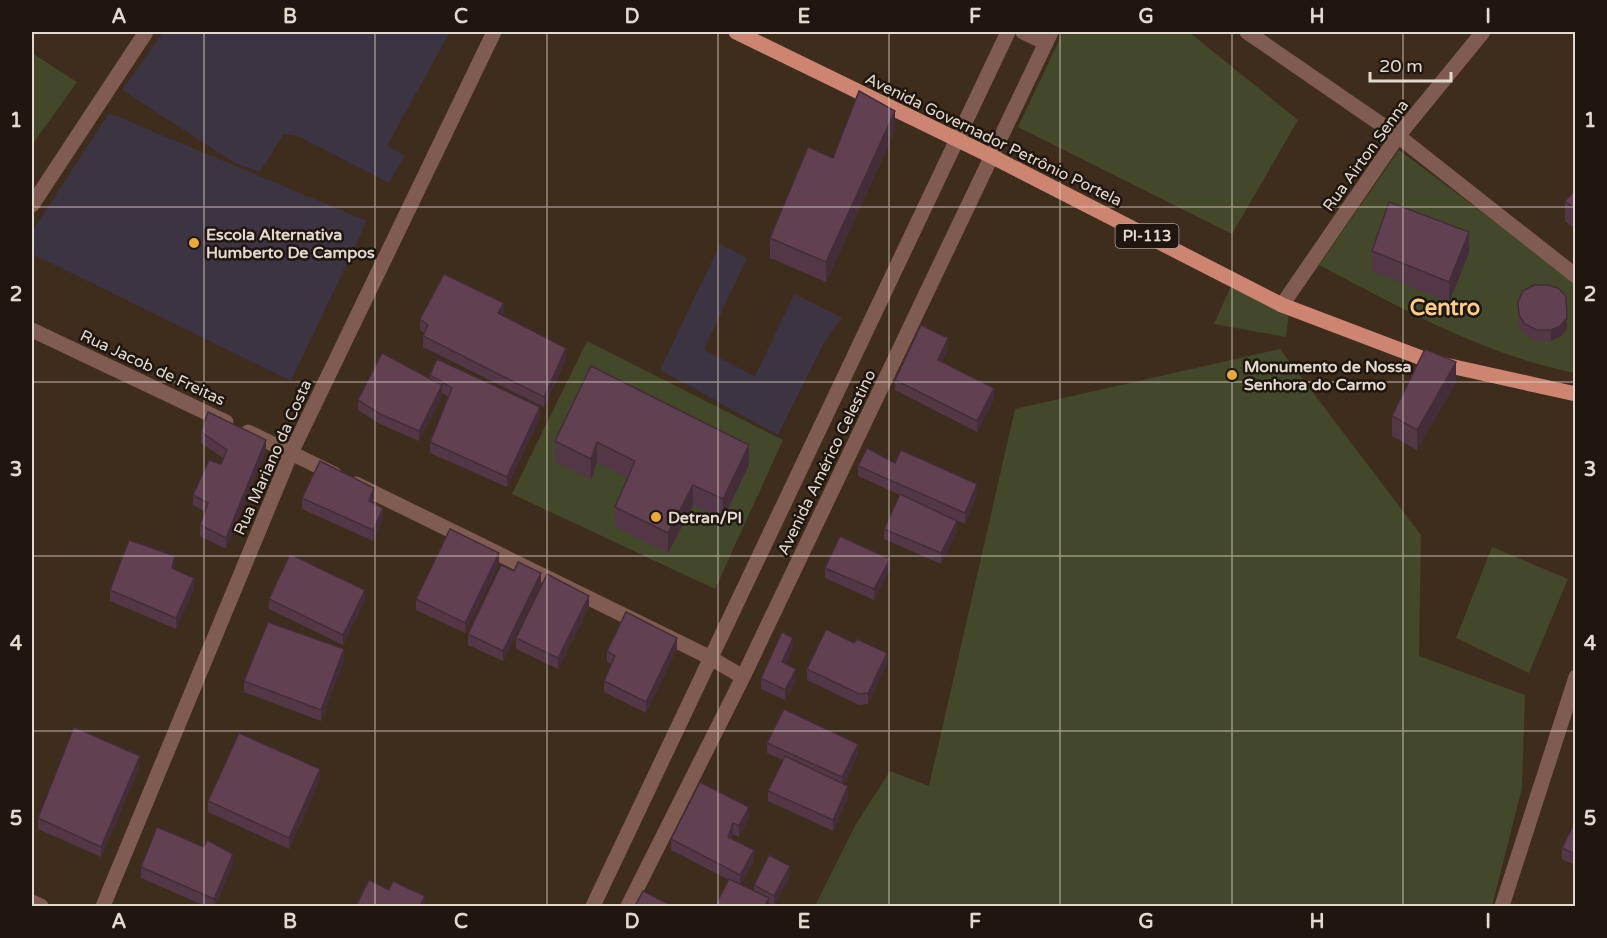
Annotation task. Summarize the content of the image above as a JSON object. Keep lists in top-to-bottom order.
{
  "streets": {
    "main road": ["Avenida Governador Petrônio Portela", "PI-113"],
    "street": [
      "Rua Airton Senna",
      "Rua Jacob de Freitas",
      "Rua Mariano da Costa",
      "Avenida Américo Celestino"
    ]
  },
  "crossings": [
    ["Avenida Governador Petrônio Portela", "Rua Airton Senna"],
    ["Avenida Governador Petrônio Portela", "Avenida Américo Celestino"],
    ["Rua Jacob de Freitas", "Rua Mariano da Costa"],
    ["Rua Jacob de Freitas", "Avenida Américo Celestino"]
  ],
  "districts": ["Centro"],
  "places": ["Escola Alternativa Humberto De Campos", "Monumento de Nossa Senhora do Carmo", "Detran/PI"],
  "scale_bar": "20 m",
  "grid": {
    "columns": [
      "A",
      "B",
      "C",
      "D",
      "E",
      "F",
      "G",
      "H",
      "I"
    ],
    "rows": [
      "1",
      "2",
      "3",
      "4",
      "5"
    ]
  }
}
